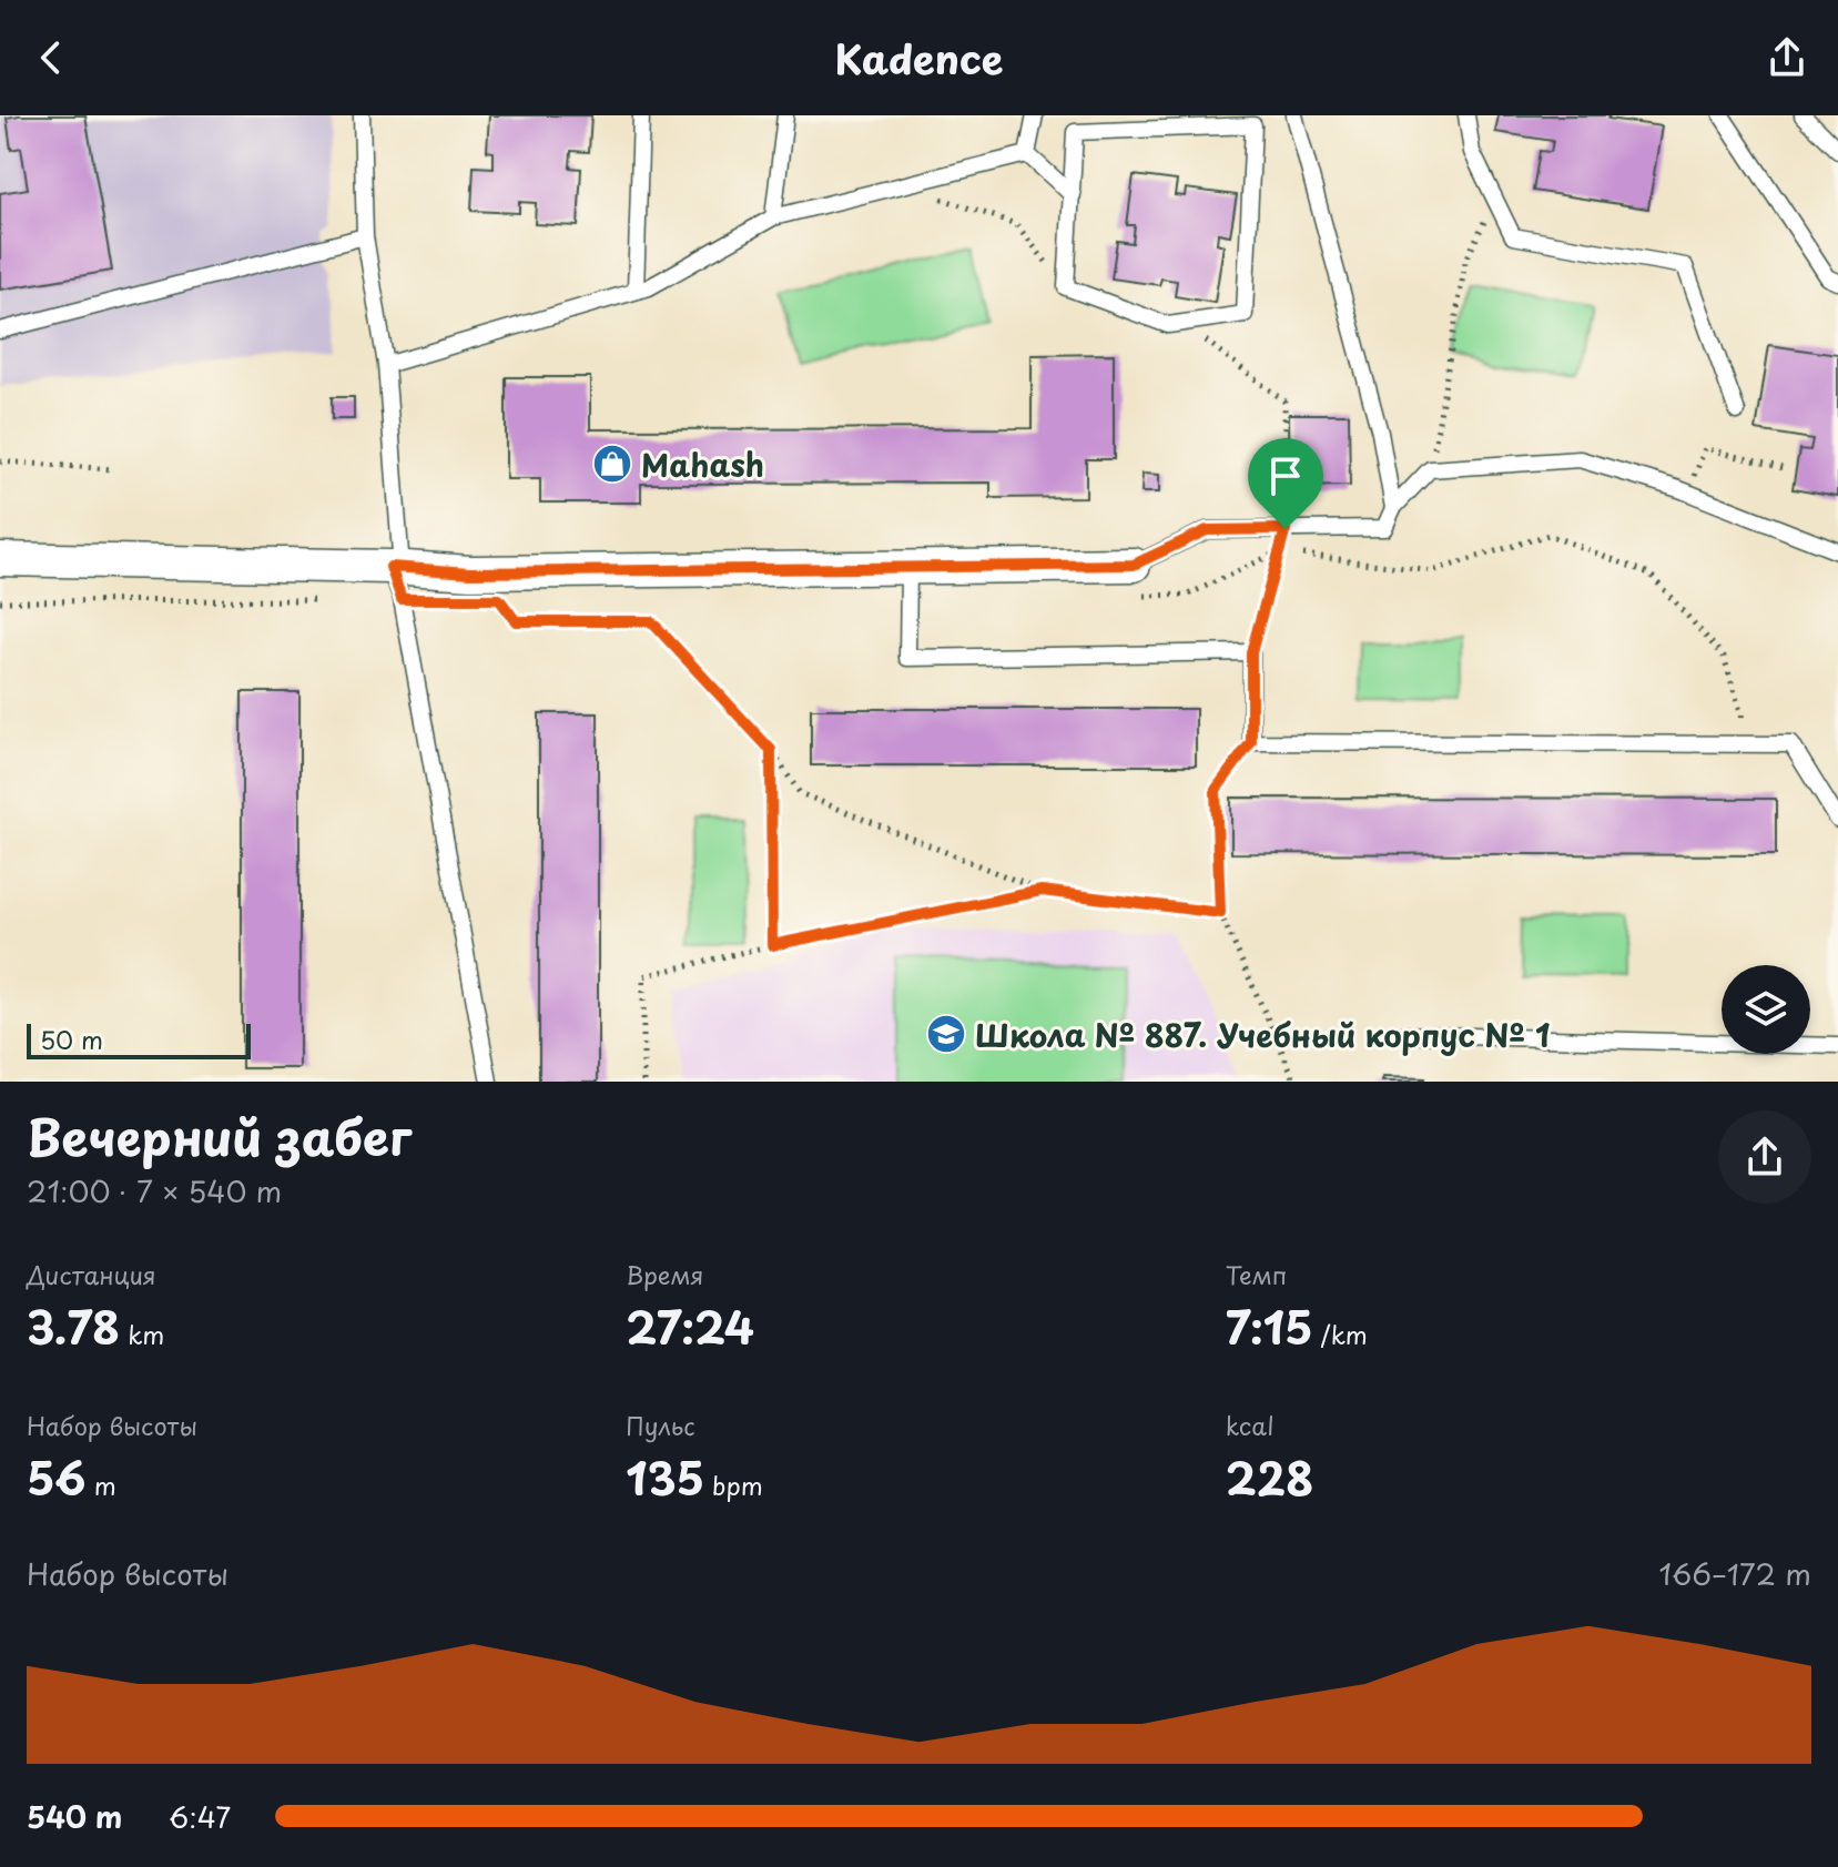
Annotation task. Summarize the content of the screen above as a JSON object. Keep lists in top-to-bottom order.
{
  "places": {
    "shop": ["Mahash"],
    "school or university": ["Школа № 887. Учебный корпус № 1"]
  },
  "scale_bar": "50 m",
  "page": {
    "header": "Kadence",
    "scale": "50 m",
    "heading": ["Вечерний забег", "21:00 · 7 × 540 m"],
    "stats": [
      ["Дистанция", "3.78 km"],
      ["Время", "27:24"],
      ["Темп", "7:15 /km"],
      ["Набор высоты", "56 m"],
      ["Пульс", "135 bpm"],
      ["kcal", "228"]
    ],
    "chart": ["Набор высоты", "166–172 m"],
    "list": [
      {
        "name": "540 m",
        "note": "6:47"
      }
    ]
  }
}
